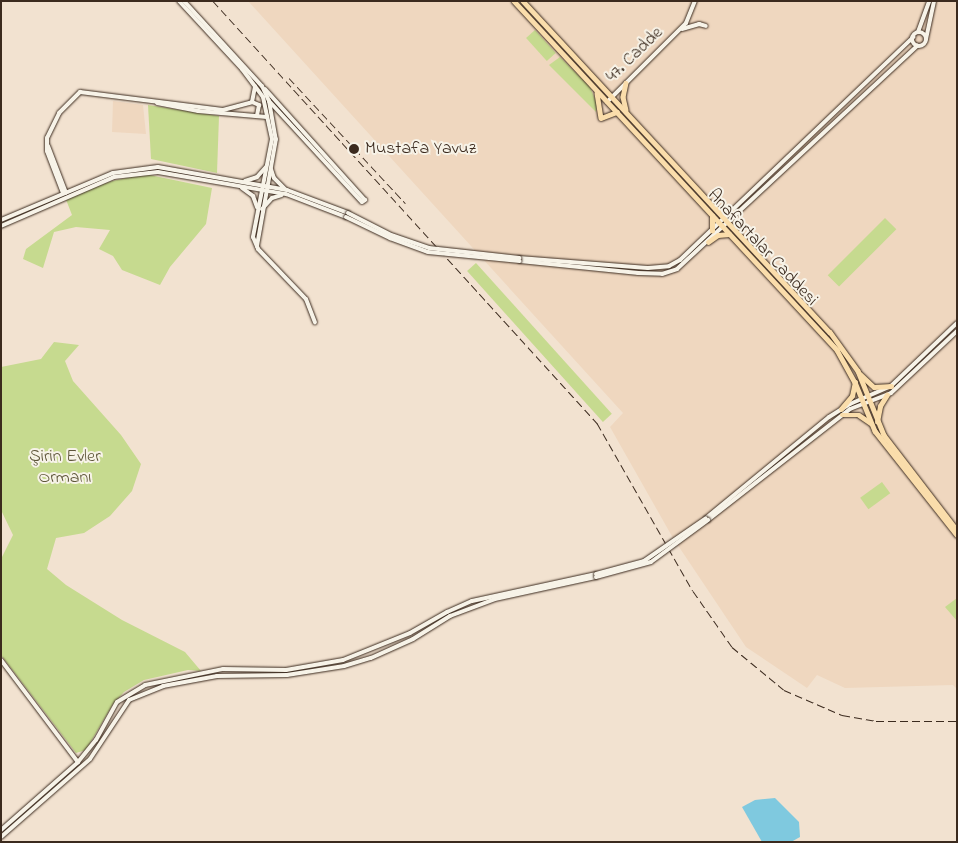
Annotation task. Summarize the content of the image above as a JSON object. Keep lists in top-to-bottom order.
{
  "streets": {
    "main road": ["Anafartalar Caddesi"],
    "street": ["47. Cadde"]
  },
  "crossings": [
    ["47. Cadde", "Anafartalar Caddesi"]
  ],
  "parks": ["Şirin Evler Ormanı"],
  "places": ["Mustafa Yavuz"]
}
